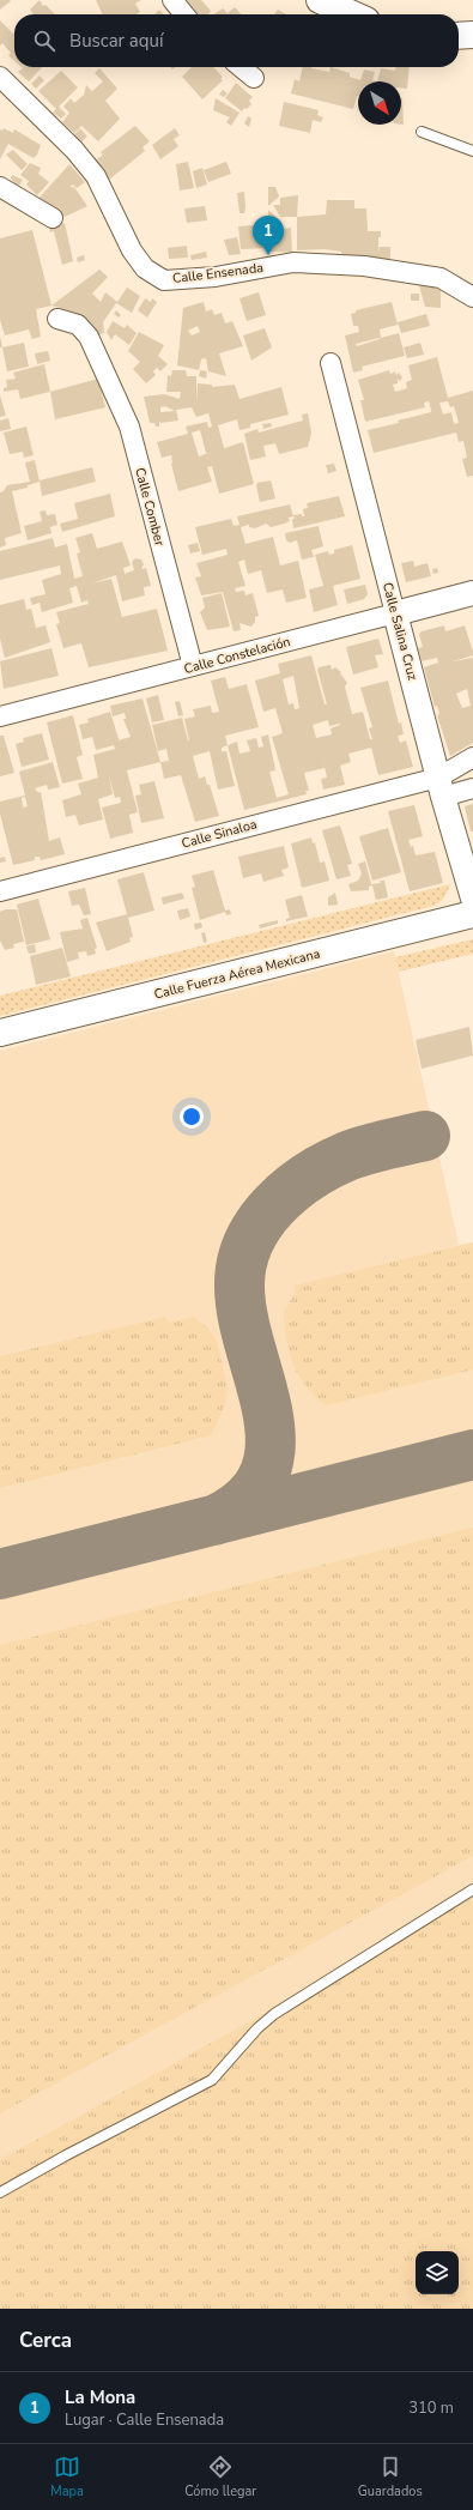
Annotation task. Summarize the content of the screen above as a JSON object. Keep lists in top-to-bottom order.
{
  "streets": {
    "main road": ["Calle Fuerza Aérea Mexicana"],
    "street": [
      "Calle Ensenada",
      "Calle Comber",
      "Calle Salina Cruz",
      "Calle Constelación",
      "Calle Sinaloa"
    ]
  },
  "crossings": [
    ["Calle Comber", "Calle Constelación"],
    ["Calle Salina Cruz", "Calle Constelación"],
    ["Calle Salina Cruz", "Calle Sinaloa"]
  ],
  "north": "bottom right",
  "page": {
    "search": "Buscar aquí",
    "pins": "1",
    "heading": "Cerca",
    "list": [
      {
        "mark": "1",
        "name": "La Mona",
        "note": "Lugar · Calle Ensenada",
        "value": "310 m"
      }
    ],
    "nav": ["Mapa", "Cómo llegar", "Guardados"]
  }
}
